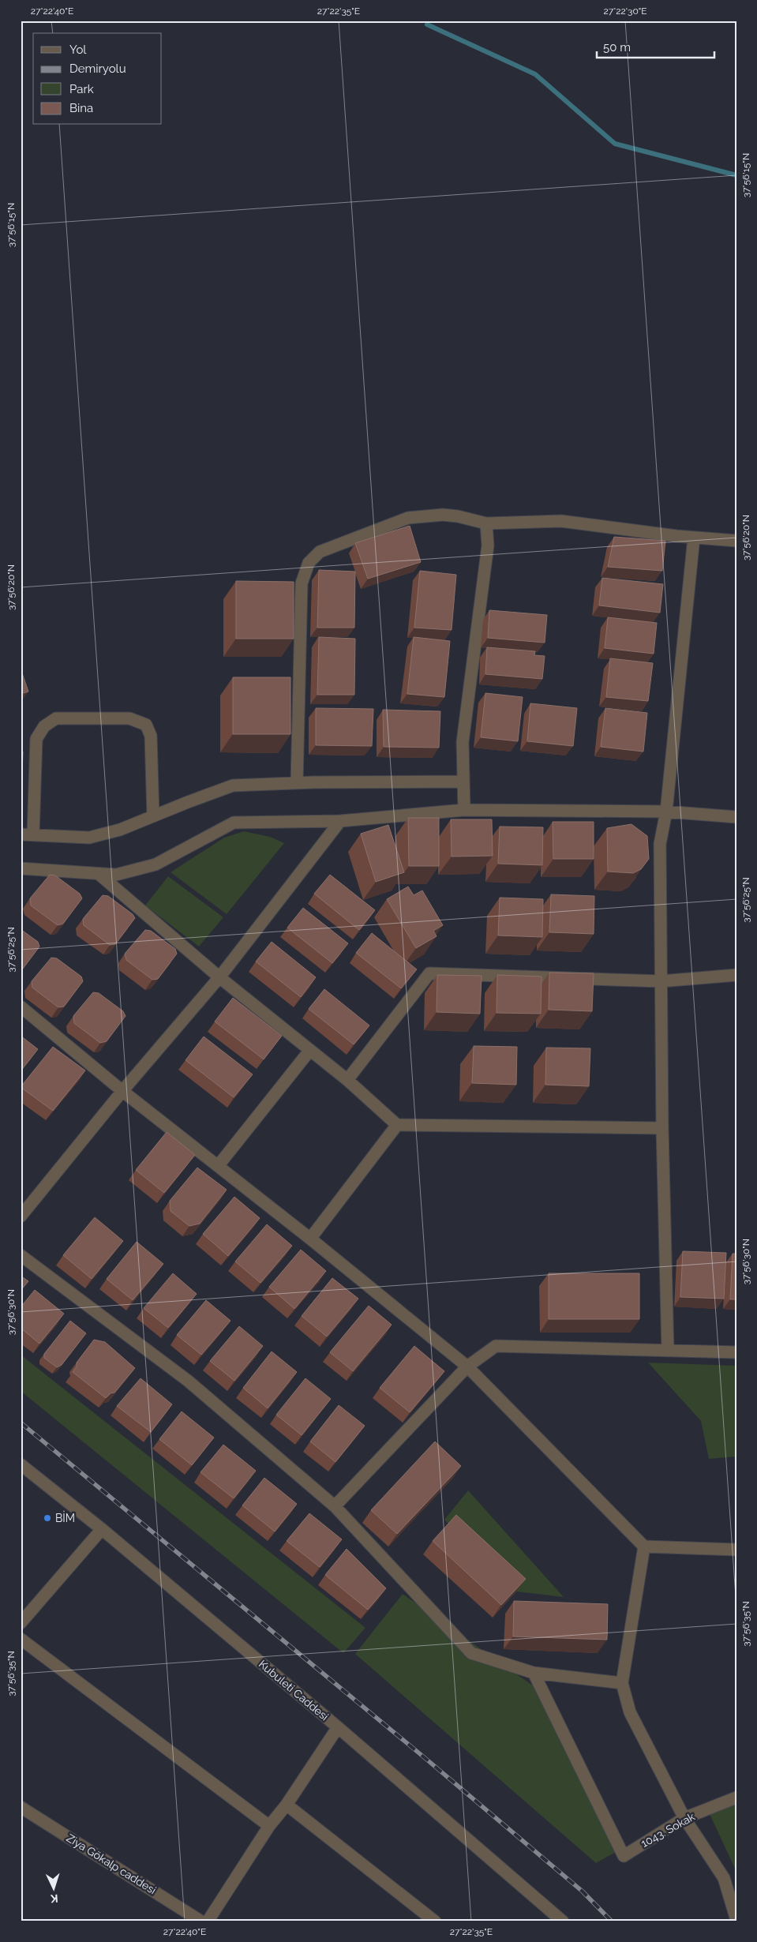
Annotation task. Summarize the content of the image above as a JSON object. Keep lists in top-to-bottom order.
{
  "streets": {
    "street": ["Kubuleti Caddesi", "1043. Sokak", "Ziya Gökalp caddesi"]
  },
  "places": ["BİM"],
  "legend": [
    "Yol",
    "Demiryolu",
    "Park",
    "Bina"
  ],
  "scale_bar": "50 m",
  "north": "bottom",
  "coordinates": [
    "27°22'40\"E",
    "27°22'35\"E",
    "27°22'30\"E",
    "37°56'15\"N",
    "37°56'20\"N",
    "37°56'25\"N",
    "37°56'30\"N",
    "37°56'35\"N"
  ]
}
